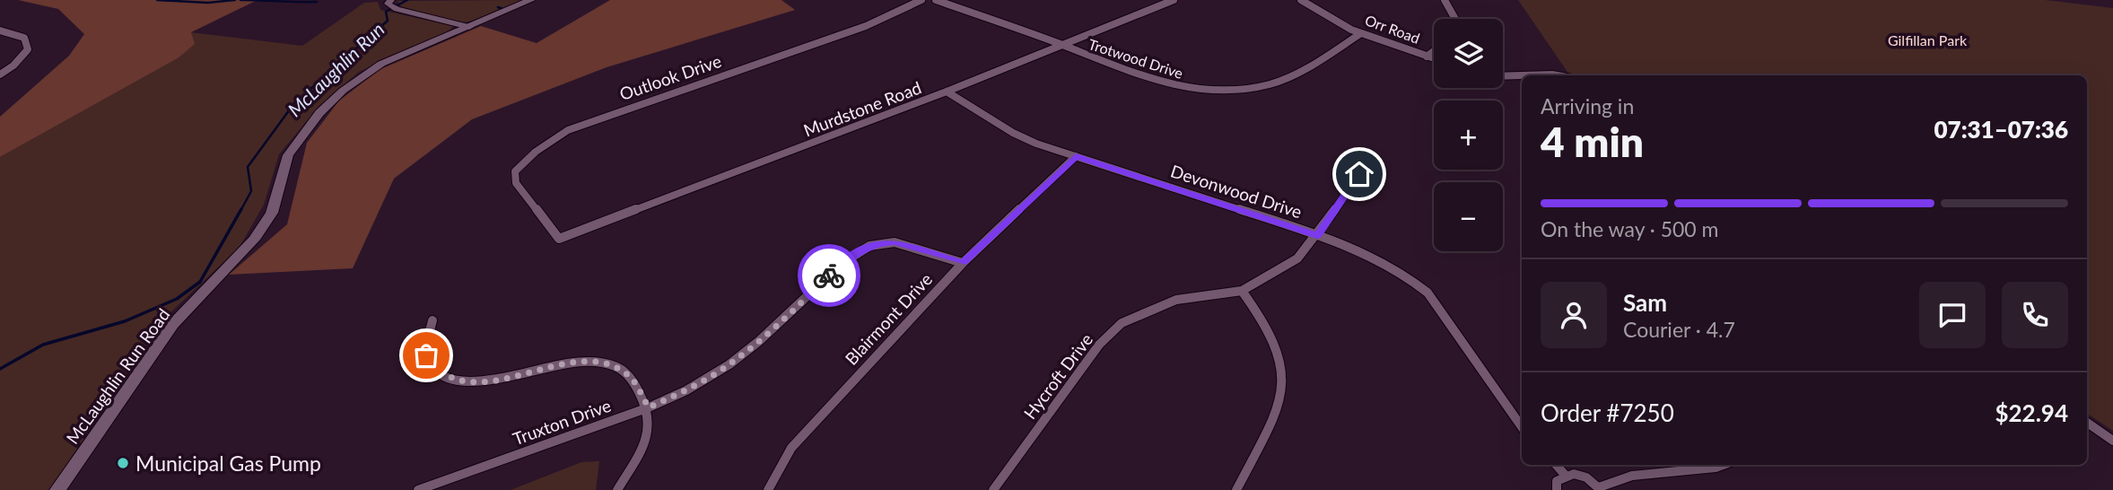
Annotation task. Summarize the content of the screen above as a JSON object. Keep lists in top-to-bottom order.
{
  "streets": {
    "main road": ["McLaughlin Run Road"],
    "street": [
      "Orr Road",
      "Trotwood Drive",
      "Outlook Drive",
      "Murdstone Road",
      "Devonwood Drive",
      "Blairmont Drive",
      "Hycroft Drive",
      "Truxton Drive"
    ]
  },
  "crossings": [
    ["Orr Road", "Trotwood Drive"],
    ["Trotwood Drive", "Murdstone Road"],
    ["Outlook Drive", "Murdstone Road"],
    ["Murdstone Road", "Devonwood Drive"],
    ["Devonwood Drive", "Blairmont Drive"],
    ["Devonwood Drive", "Hycroft Drive"],
    ["Blairmont Drive", "Truxton Drive"]
  ],
  "water": ["McLaughlin Run"],
  "parks": ["Gilfillan Park"],
  "places": ["Municipal Gas Pump"],
  "page": {
    "map_buttons": ["+", "−"],
    "heading": ["4 min", "Arriving in", "07:31–07:36"],
    "panel": [
      "Sam",
      "Courier · 4.7",
      "Order #7250",
      "$22.94"
    ],
    "bar": "On the way · 500 m"
  }
}
